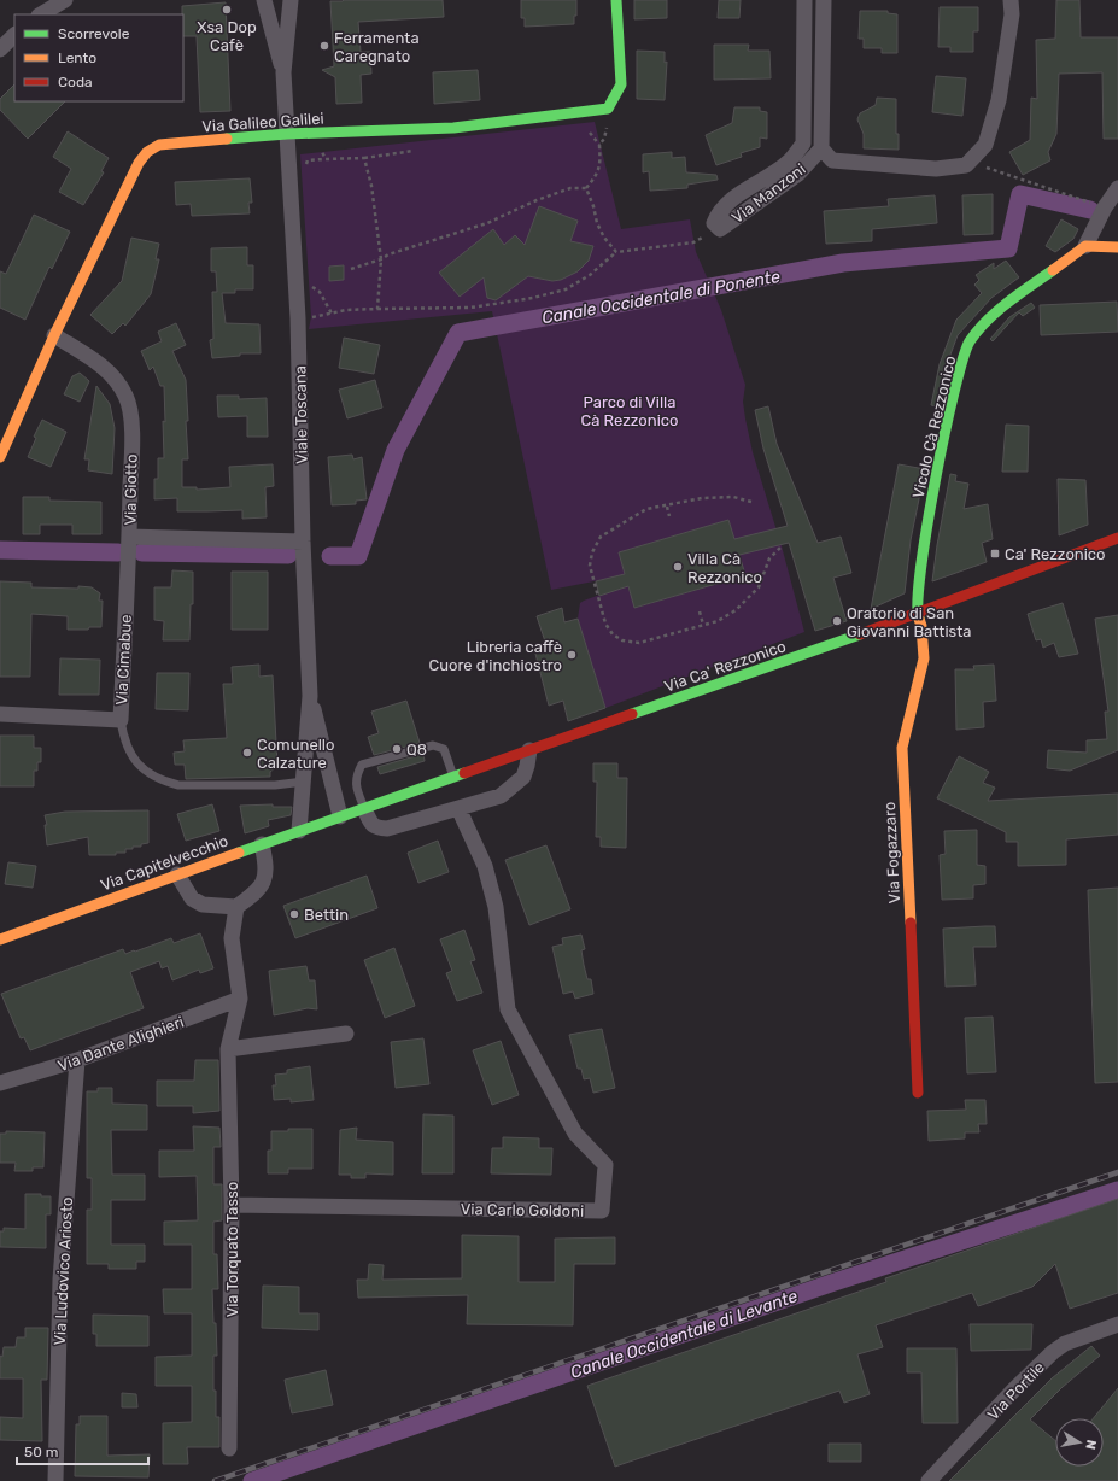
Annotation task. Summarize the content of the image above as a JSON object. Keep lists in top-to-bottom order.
{
  "streets": {
    "street": [
      "Via Galileo Galilei",
      "Via Manzoni",
      "Viale Toscana",
      "Vicolo Cà Rezzonico",
      "Via Giotto",
      "Via Cimabue",
      "Via Ca' Rezzonico",
      "Via Fogazzaro",
      "Via Capitelvecchio",
      "Via Dante Alighieri",
      "Via Carlo Goldoni",
      "Via Torquato Tasso",
      "Via Ludovico Ariosto",
      "Via Portile"
    ]
  },
  "crossings": [
    ["Via Galileo Galilei", "Viale Toscana"],
    ["Via Galileo Galilei", "Via Giotto"],
    ["Viale Toscana", "Via Giotto"],
    ["Viale Toscana", "Via Ca' Rezzonico"],
    ["Viale Toscana", "Via Capitelvecchio"],
    ["Vicolo Cà Rezzonico", "Via Ca' Rezzonico"],
    ["Vicolo Cà Rezzonico", "Via Fogazzaro"],
    ["Via Giotto", "Via Cimabue"],
    ["Via Ca' Rezzonico", "Via Fogazzaro"],
    ["Via Ca' Rezzonico", "Via Capitelvecchio"],
    ["Via Dante Alighieri", "Via Torquato Tasso"],
    ["Via Dante Alighieri", "Via Ludovico Ariosto"],
    ["Via Carlo Goldoni", "Via Torquato Tasso"]
  ],
  "water": ["Canale Occidentale di Ponente", "Canale Occidentale di Levante"],
  "parks": ["Parco di Villa Cà Rezzonico"],
  "places": {
    "other": [
      "Xsa Dop Cafè",
      "Ferramenta Caregnato",
      "Villa Cà Rezzonico",
      "Oratorio di San Giovanni Battista",
      "Libreria caffè Cuore d'inchiostro",
      "Q8",
      "Comunello Calzature",
      "Bettin"
    ],
    "transit": ["Ca' Rezzonico"]
  },
  "legend": ["Scorrevole", "Lento", "Coda"],
  "scale_bar": "50 m",
  "north": "right"
}
